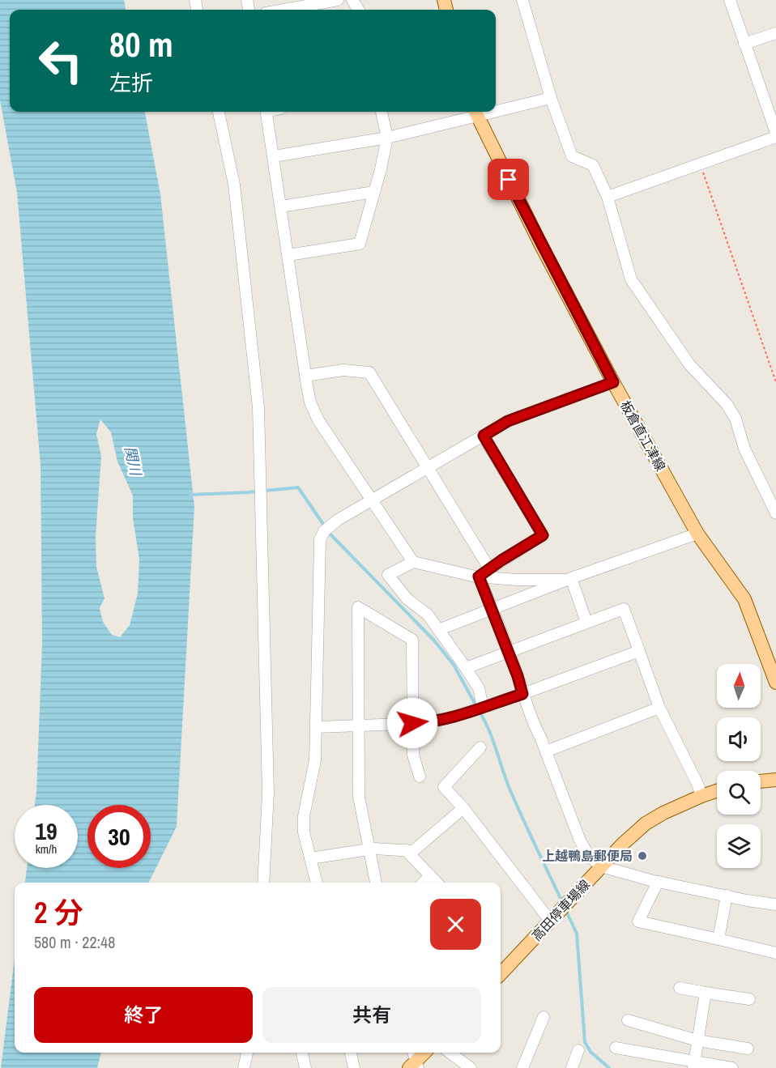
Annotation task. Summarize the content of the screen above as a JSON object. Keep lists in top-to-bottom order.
{
  "streets": {
    "main road": ["板倉直江津線", "高田停車場線"]
  },
  "water": ["関川"],
  "places": ["上越鴨島郵便局"],
  "north": "top",
  "page": {
    "turn": ["80 m", "左折"],
    "speed": "19 km/h",
    "limit": "30",
    "heading": ["2 分", "580 m · 22:48"],
    "buttons": ["終了", "共有"]
  }
}
